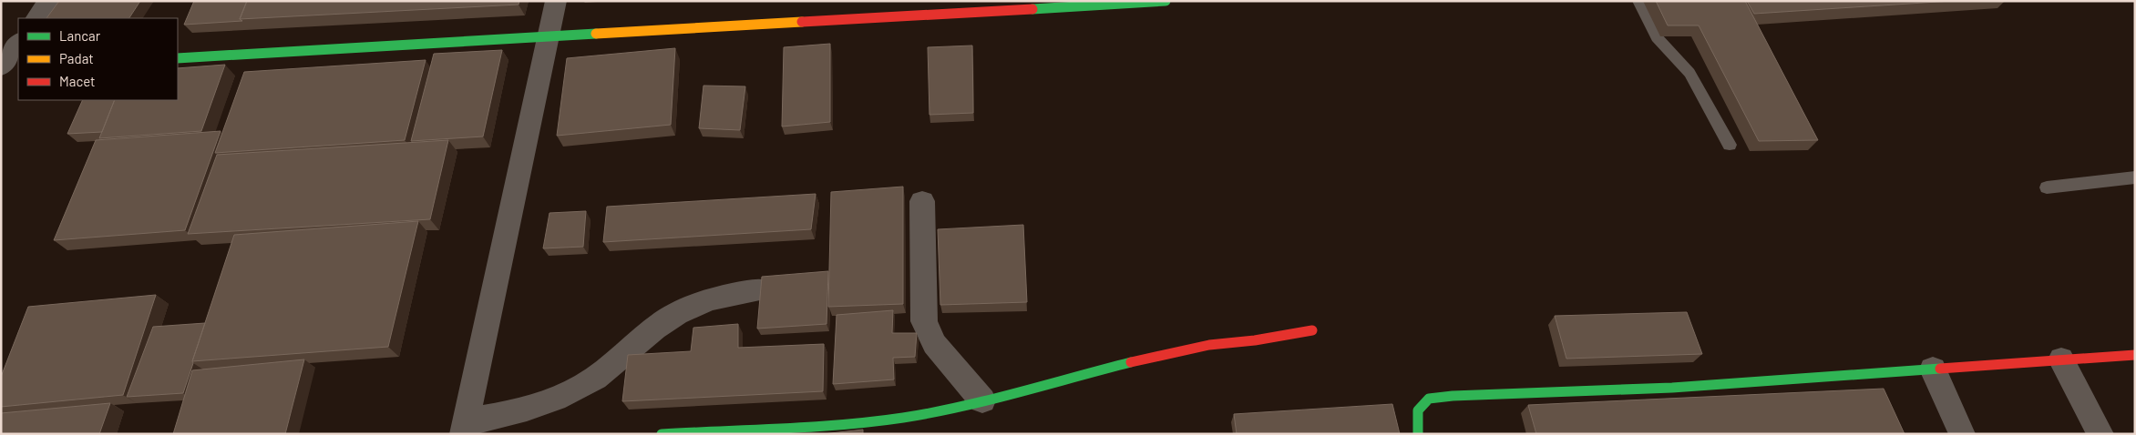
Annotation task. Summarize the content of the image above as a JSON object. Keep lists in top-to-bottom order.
{
  "legend": ["Lancar", "Padat", "Macet"]
}
